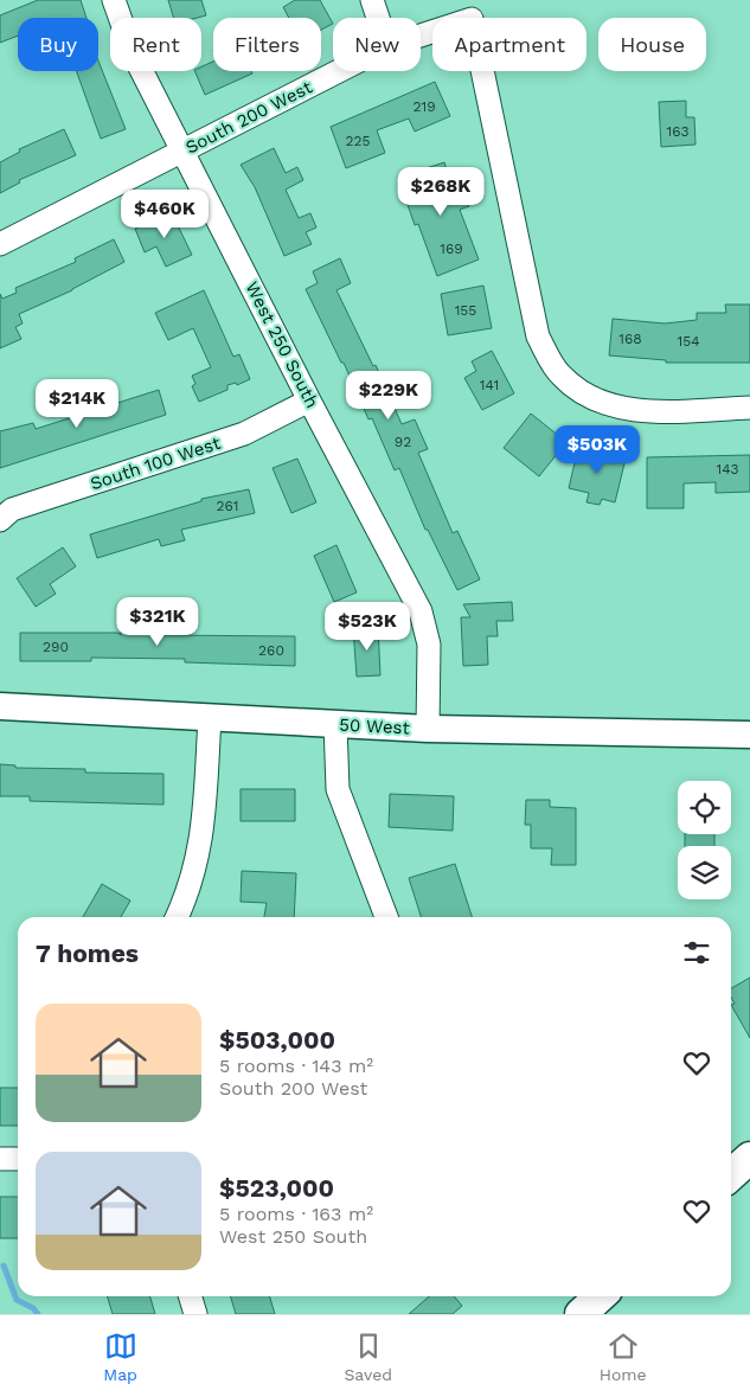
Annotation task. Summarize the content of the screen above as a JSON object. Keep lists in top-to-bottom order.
{
  "streets": {
    "street": [
      "South 200 West",
      "West 250 South",
      "South 100 West",
      "50 West"
    ]
  },
  "crossings": [
    ["South 200 West", "West 250 South"],
    ["West 250 South", "South 100 West"],
    ["West 250 South", "50 West"]
  ],
  "house_numbers": [
    "219",
    "163",
    "225",
    "169",
    "155",
    "168",
    "154",
    "141",
    "92",
    "143",
    "261",
    "290",
    "260"
  ],
  "page": {
    "chip": [
      "Buy",
      "Rent",
      "Filters",
      "New",
      "Apartment",
      "House"
    ],
    "price": [
      "$268K",
      "$460K",
      "$229K",
      "$214K",
      "$503K",
      "$321K",
      "$523K"
    ],
    "heading": "7 homes",
    "list": [
      {
        "name": "$503,000",
        "note": "5 rooms · 143 m² · South 200 West"
      },
      {
        "name": "$523,000",
        "note": "5 rooms · 163 m² · West 250 South"
      }
    ],
    "tabs": ["Map", "Saved", "Home"]
  }
}
